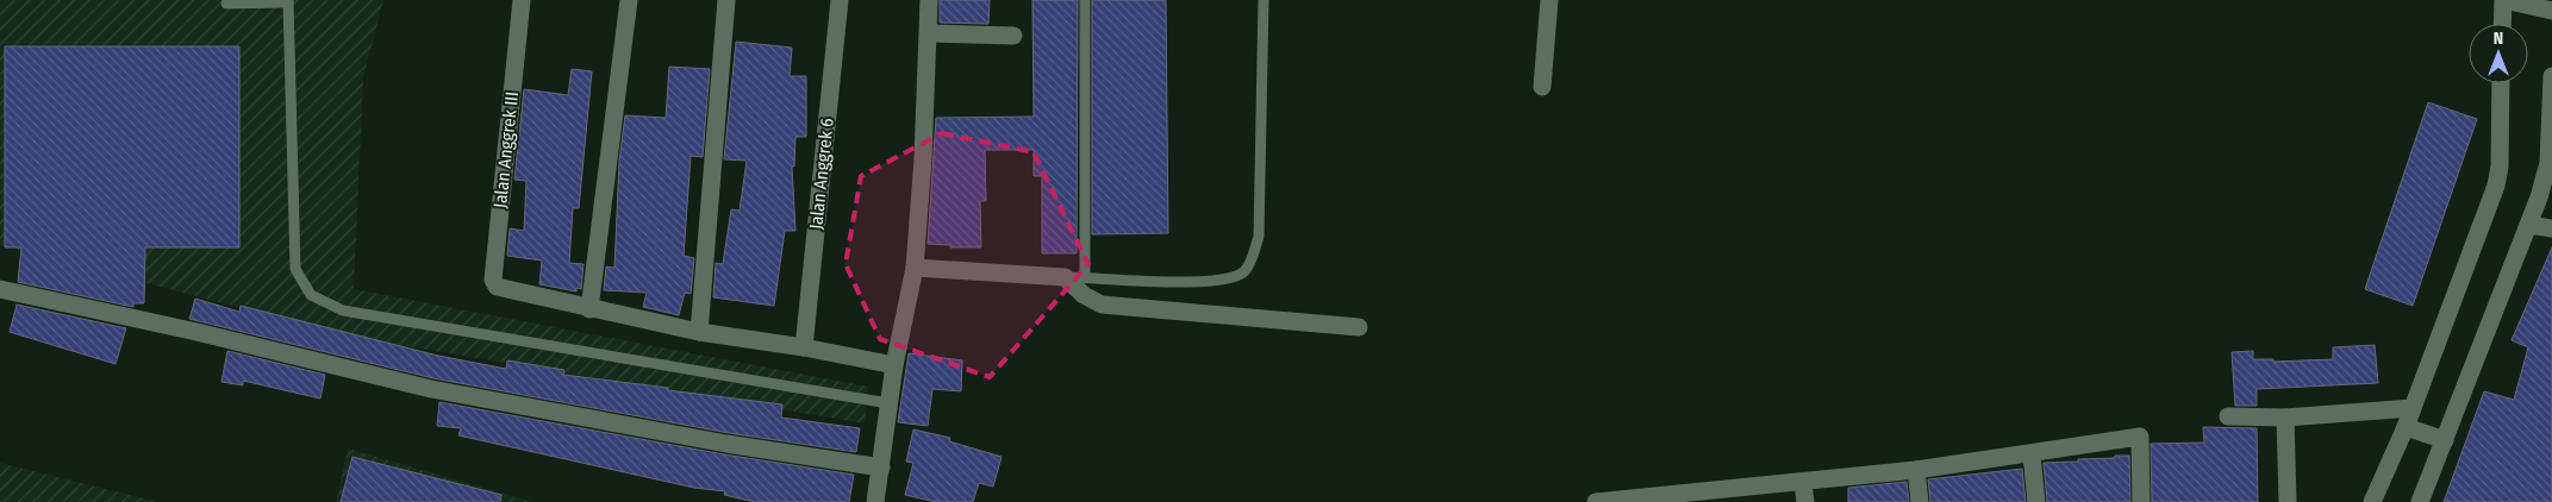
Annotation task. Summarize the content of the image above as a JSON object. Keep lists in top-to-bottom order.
{
  "streets": {
    "street": ["Jalan Anggrek III", "Jalan Anggrek 6"]
  },
  "north": "top"
}
